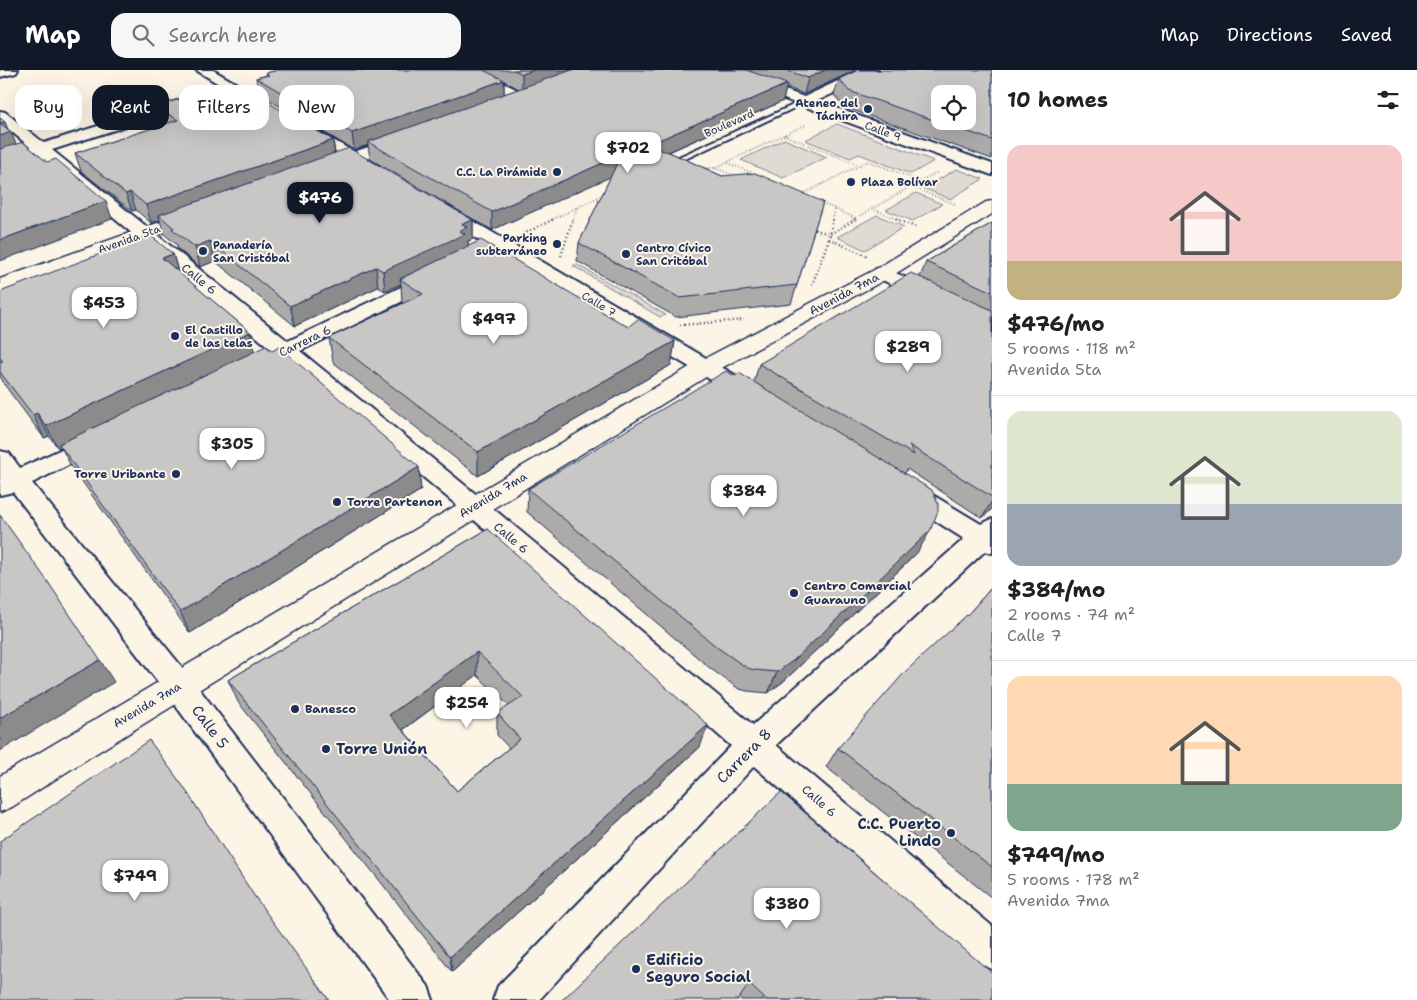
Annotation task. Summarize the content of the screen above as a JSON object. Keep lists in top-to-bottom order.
{
  "streets": {
    "street": [
      "Calle 9",
      "Avenida 5ta",
      "Calle 6",
      "Avenida 7ma",
      "Calle 7",
      "Carrera 6",
      "Calle 5",
      "Carrera 8"
    ],
    "lane": ["Boulevard"]
  },
  "crossings": [
    ["Boulevard", "Calle 9"],
    ["Avenida 5ta", "Calle 6"],
    ["Calle 6", "Avenida 7ma"],
    ["Calle 6", "Carrera 6"],
    ["Calle 6", "Carrera 8"],
    ["Avenida 7ma", "Calle 7"],
    ["Avenida 7ma", "Calle 5"]
  ],
  "places": [
    "Ateneo del Táchira",
    "C.C. La Pirámide",
    "Plaza Bolívar",
    "Parking subterráneo",
    "Panadería San Cristóbal",
    "Centro Cívico San Critóbal",
    "El Castillo de las telas",
    "Torre Uribante",
    "Torre Partenon",
    "Centro Comercial Guarauno",
    "Banesco",
    "Torre Unión",
    "C.C. Puerto Lindo",
    "Edificio Seguro Social"
  ],
  "page": {
    "header": "Map",
    "search": "Search here",
    "nav": ["Map", "Directions", "Saved"],
    "heading": "10 homes",
    "chip": [
      "Buy",
      "Rent",
      "Filters",
      "New"
    ],
    "list": [
      {
        "name": "$476/mo",
        "note": "5 rooms · 118 m² · Avenida 5ta"
      },
      {
        "name": "$384/mo",
        "note": "2 rooms · 74 m² · Calle 7"
      },
      {
        "name": "$749/mo",
        "note": "5 rooms · 178 m² · Avenida 7ma"
      }
    ],
    "price": [
      "$702",
      "$476",
      "$453",
      "$497",
      "$289",
      "$305",
      "$384",
      "$254",
      "$749",
      "$380"
    ]
  }
}
